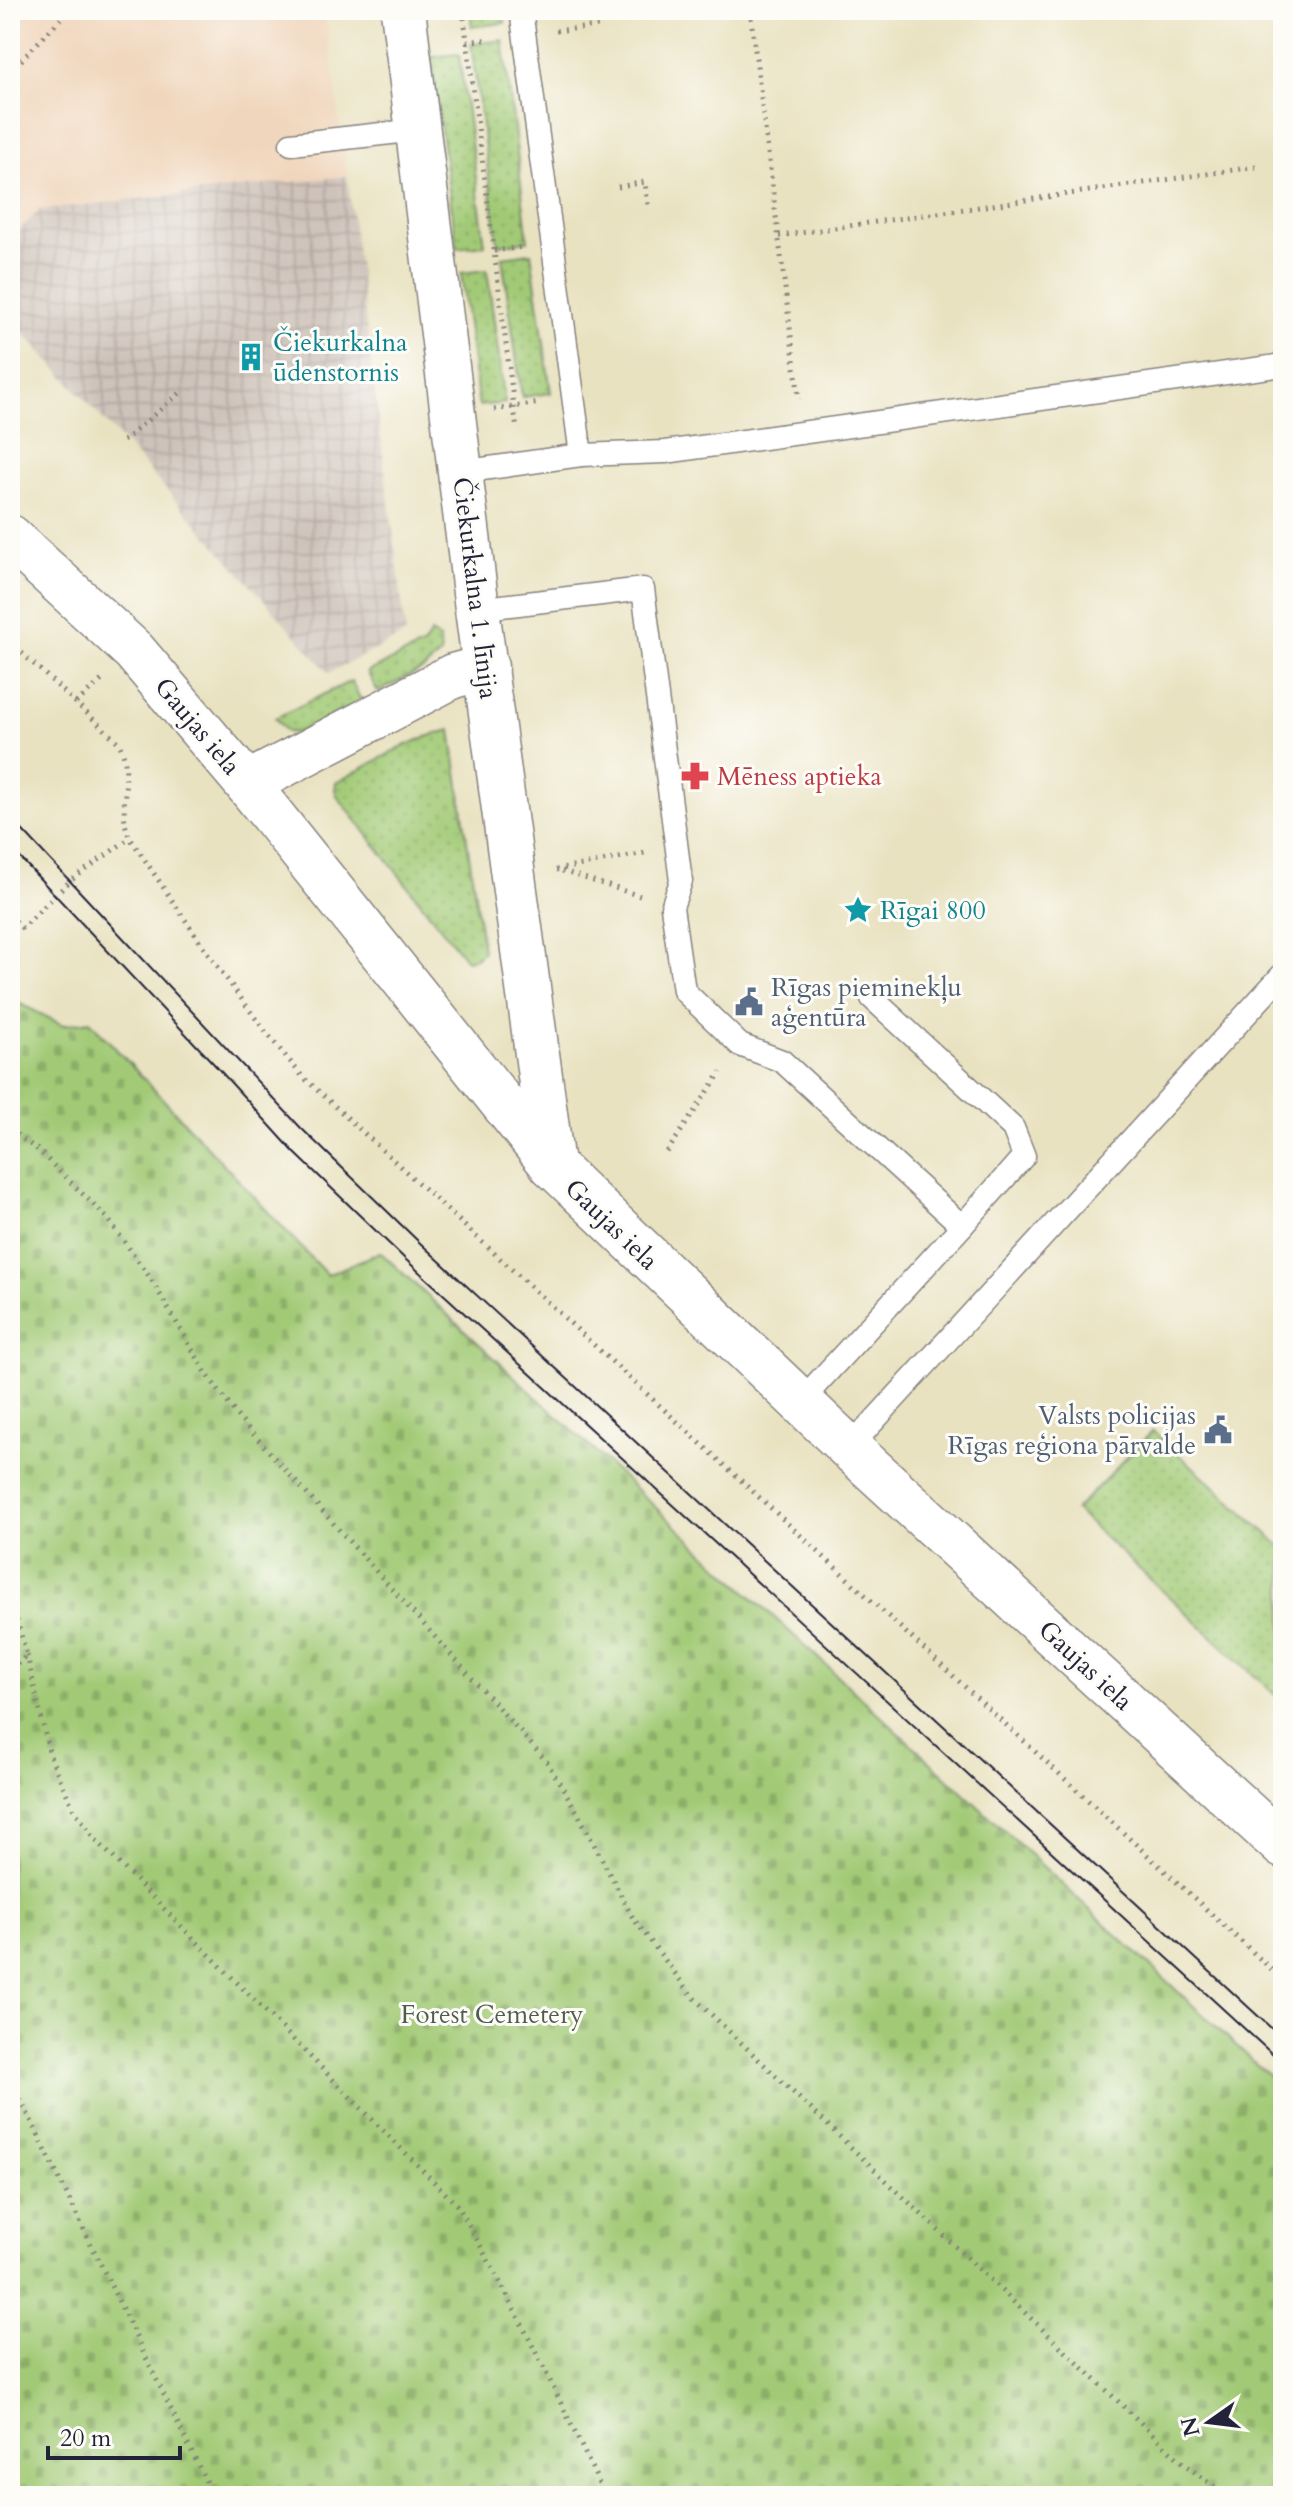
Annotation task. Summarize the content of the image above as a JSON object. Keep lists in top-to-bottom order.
{
  "streets": {
    "street": ["Čiekurkalna 1. līnija", "Gaujas iela"]
  },
  "crossings": [
    ["Čiekurkalna 1. līnija", "Gaujas iela"]
  ],
  "parks": ["Forest Cemetery"],
  "places": {
    "building": ["Čiekurkalna ūdenstornis"],
    "pharmacy": ["Mēness aptieka"],
    "place": ["Rīgai 800"],
    "public building": ["Rīgas pieminekļu aģentūra", "Valsts policijas Rīgas reģiona pārvalde"]
  },
  "scale_bar": "20 m",
  "north": "left"
}
